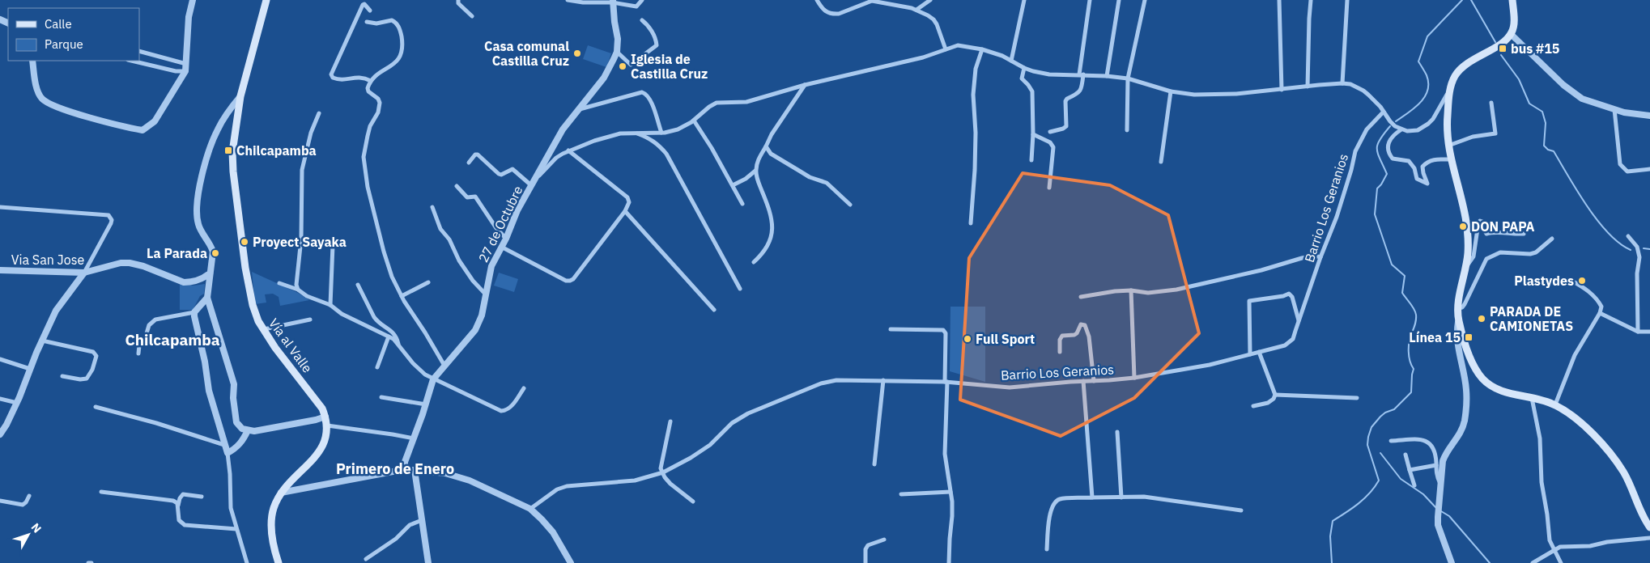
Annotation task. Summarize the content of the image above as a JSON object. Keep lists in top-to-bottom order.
{
  "streets": {
    "main road": ["Vía al Valle"],
    "street": ["Barrio Los Geranios", "27 de Octubre", "Via San Jose"]
  },
  "districts": ["Chilcapamba", "Primero de Enero"],
  "places": {
    "transit": ["bus #15", "Chilcapamba", "Línea 15"],
    "other": [
      "Casa comunal Castilla Cruz",
      "Iglesia de Castilla Cruz",
      "DON PAPA",
      "Proyect Sayaka",
      "La Parada",
      "Plastydes",
      "PARADA DE CAMIONETAS",
      "Full Sport"
    ]
  },
  "legend": ["Calle", "Parque"],
  "north": "top right"
}
